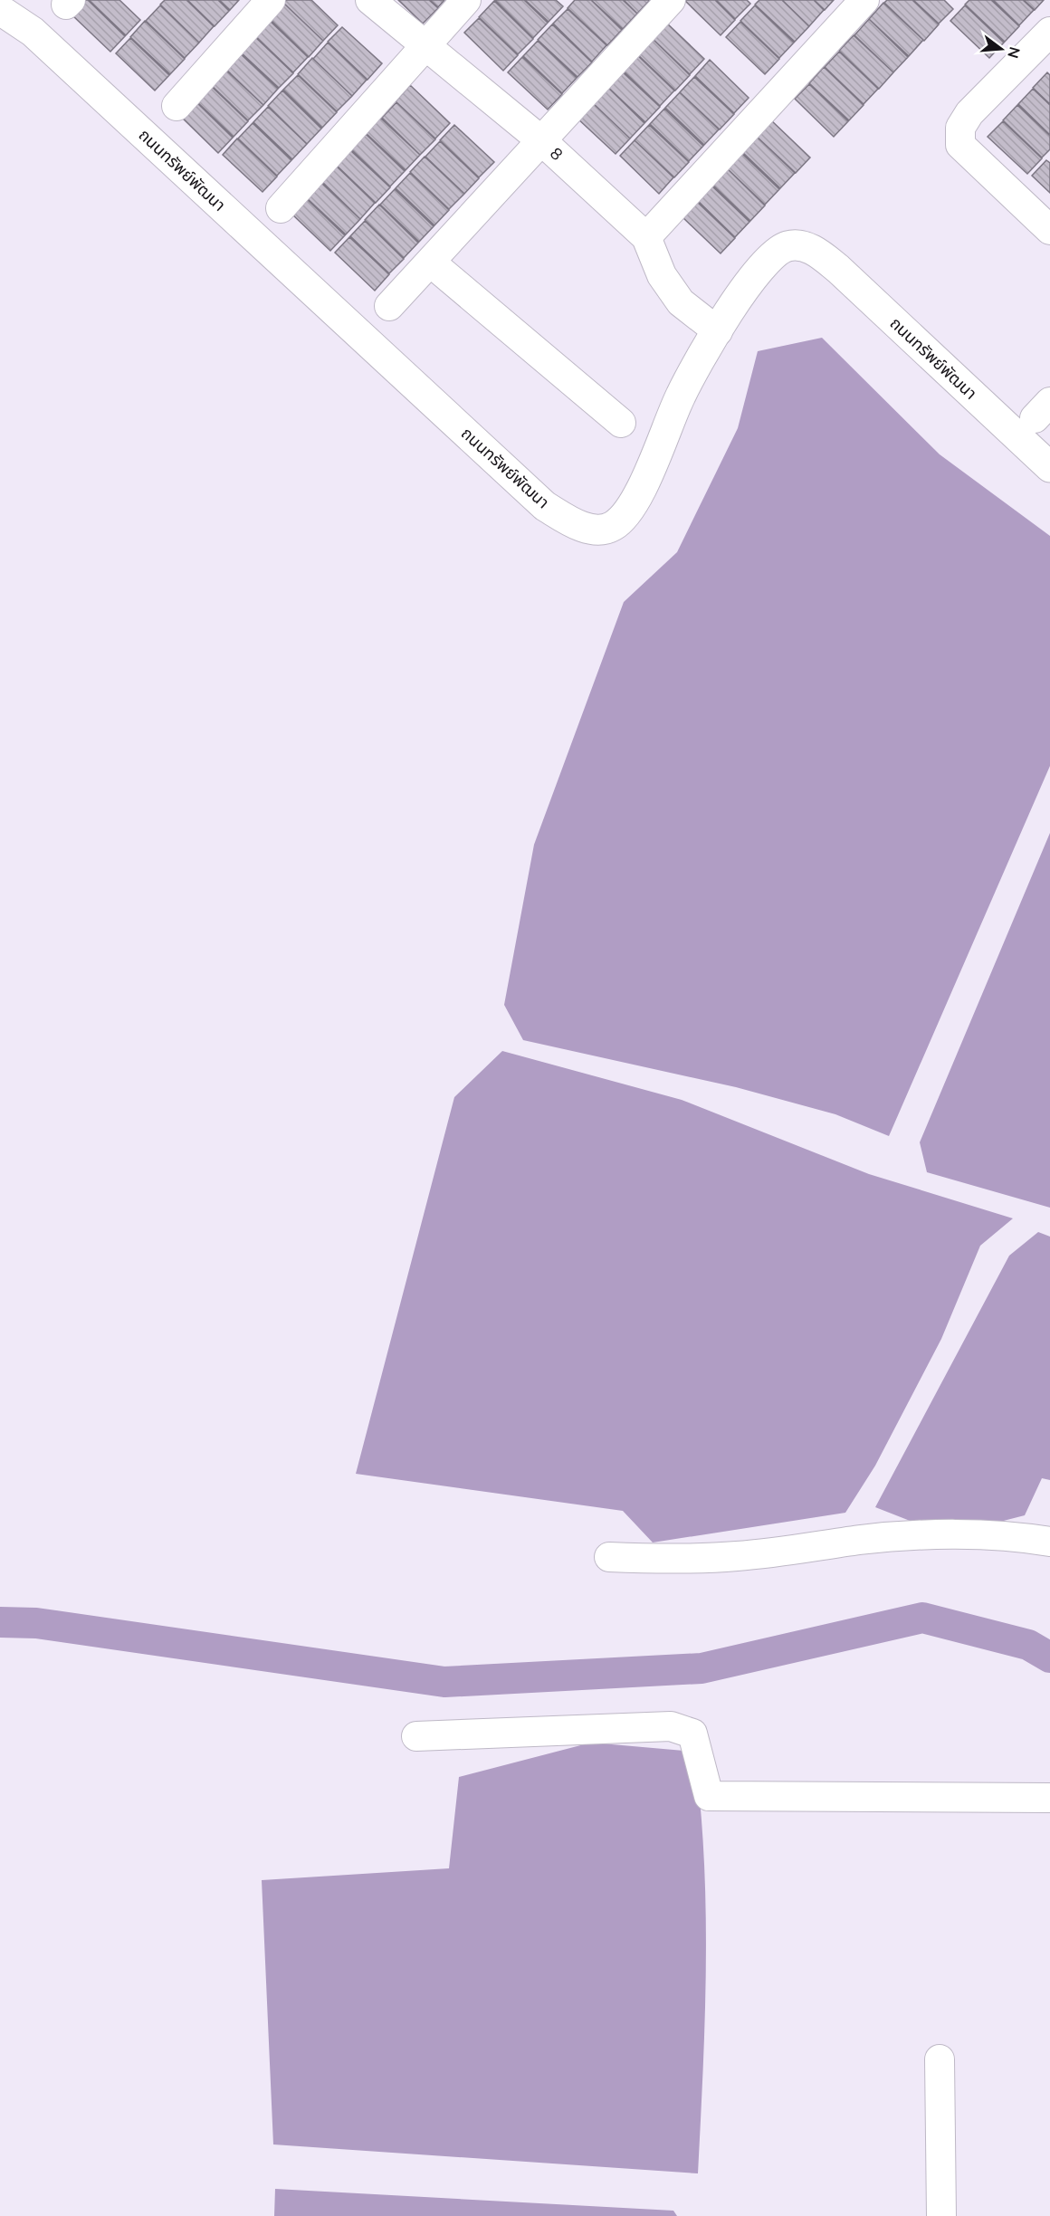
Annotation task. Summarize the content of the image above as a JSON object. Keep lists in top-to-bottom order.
{
  "streets": {
    "street": ["8", "ถนนทรัพย์พัฒนา"]
  },
  "crossings": [
    ["8", "ถนนทรัพย์พัฒนา"]
  ],
  "north": "right"
}
